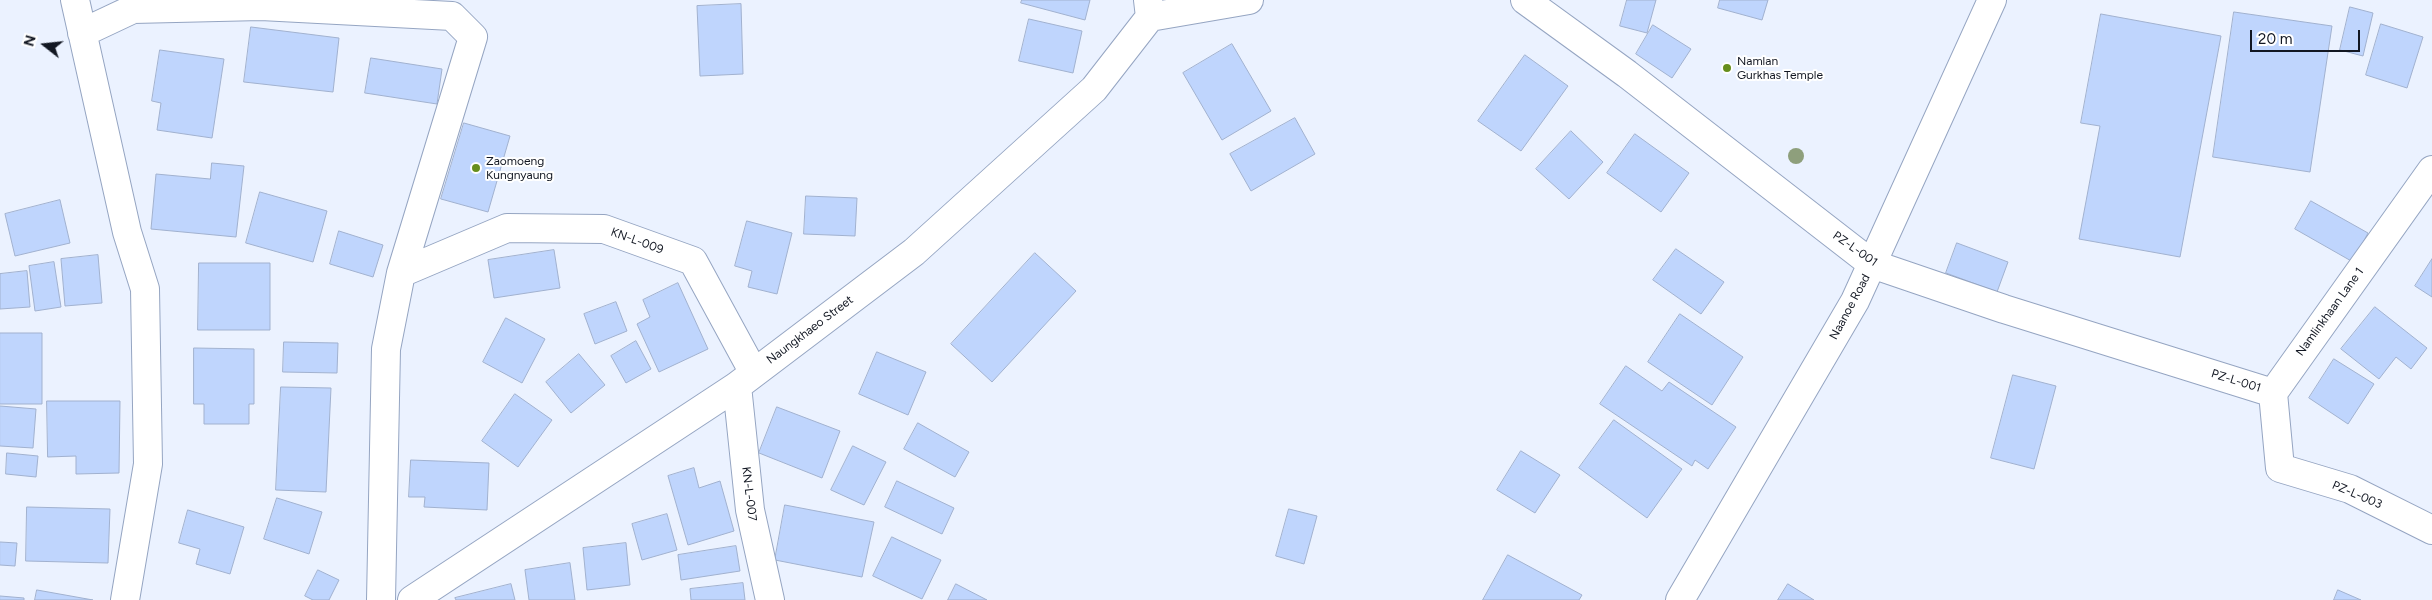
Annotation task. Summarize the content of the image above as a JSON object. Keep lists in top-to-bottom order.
{
  "streets": {
    "street": [
      "KN-L-009",
      "PZ-L-001",
      "Naanoe Road",
      "Namlinkhaan Lane 1",
      "Naungkhaeo Street",
      "KN-L-007",
      "PZ-L-003"
    ]
  },
  "crossings": [
    ["KN-L-009", "Naungkhaeo Street"],
    ["KN-L-009", "KN-L-007"],
    ["PZ-L-001", "Naanoe Road"],
    ["PZ-L-001", "Namlinkhaan Lane 1"],
    ["PZ-L-001", "PZ-L-003"],
    ["Namlinkhaan Lane 1", "PZ-L-003"],
    ["Naungkhaeo Street", "KN-L-007"]
  ],
  "places": ["Namlan Gurkhas Temple", "Zaomoeng Kungnyaung"],
  "scale_bar": "20 m",
  "north": "left"
}
